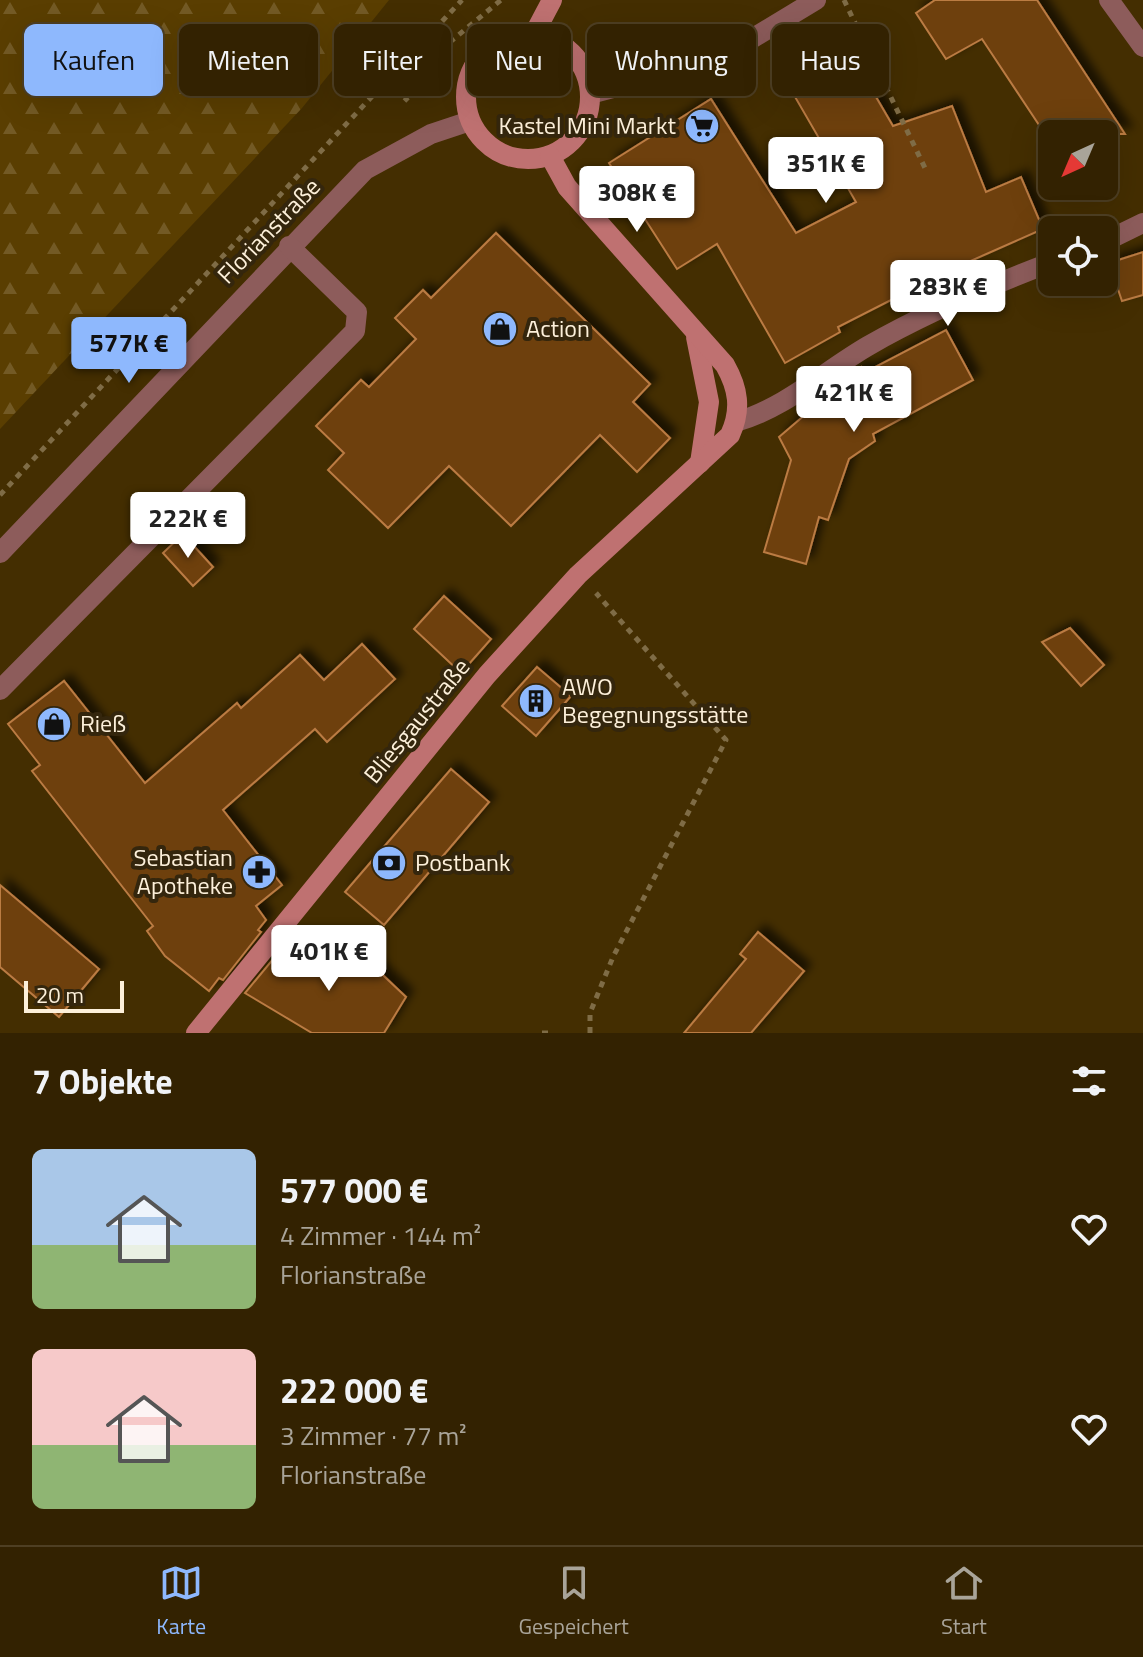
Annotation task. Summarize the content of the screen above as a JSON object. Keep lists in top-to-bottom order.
{
  "streets": {
    "main road": ["Bliesgaustraße"],
    "street": ["Florianstraße"]
  },
  "places": {
    "supermarket": ["Kastel Mini Markt"],
    "shop": ["Action", "Rieß"],
    "building": ["AWO Begegnungsstätte"],
    "bank": ["Postbank"],
    "pharmacy": ["Sebastian Apotheke"]
  },
  "scale_bar": "20 m",
  "north": "bottom left",
  "page": {
    "chip": [
      "Kaufen",
      "Mieten",
      "Filter",
      "Neu",
      "Wohnung",
      "Haus"
    ],
    "price": [
      "351K €",
      "308K €",
      "283K €",
      "577K €",
      "421K €",
      "222K €",
      "401K €"
    ],
    "scale": "20 m",
    "heading": "7 Objekte",
    "list": [
      {
        "name": "577 000 €",
        "note": "4 Zimmer · 144 m² · Florianstraße"
      },
      {
        "name": "222 000 €",
        "note": "3 Zimmer · 77 m² · Florianstraße"
      }
    ],
    "tabs": ["Karte", "Gespeichert", "Start"]
  }
}
